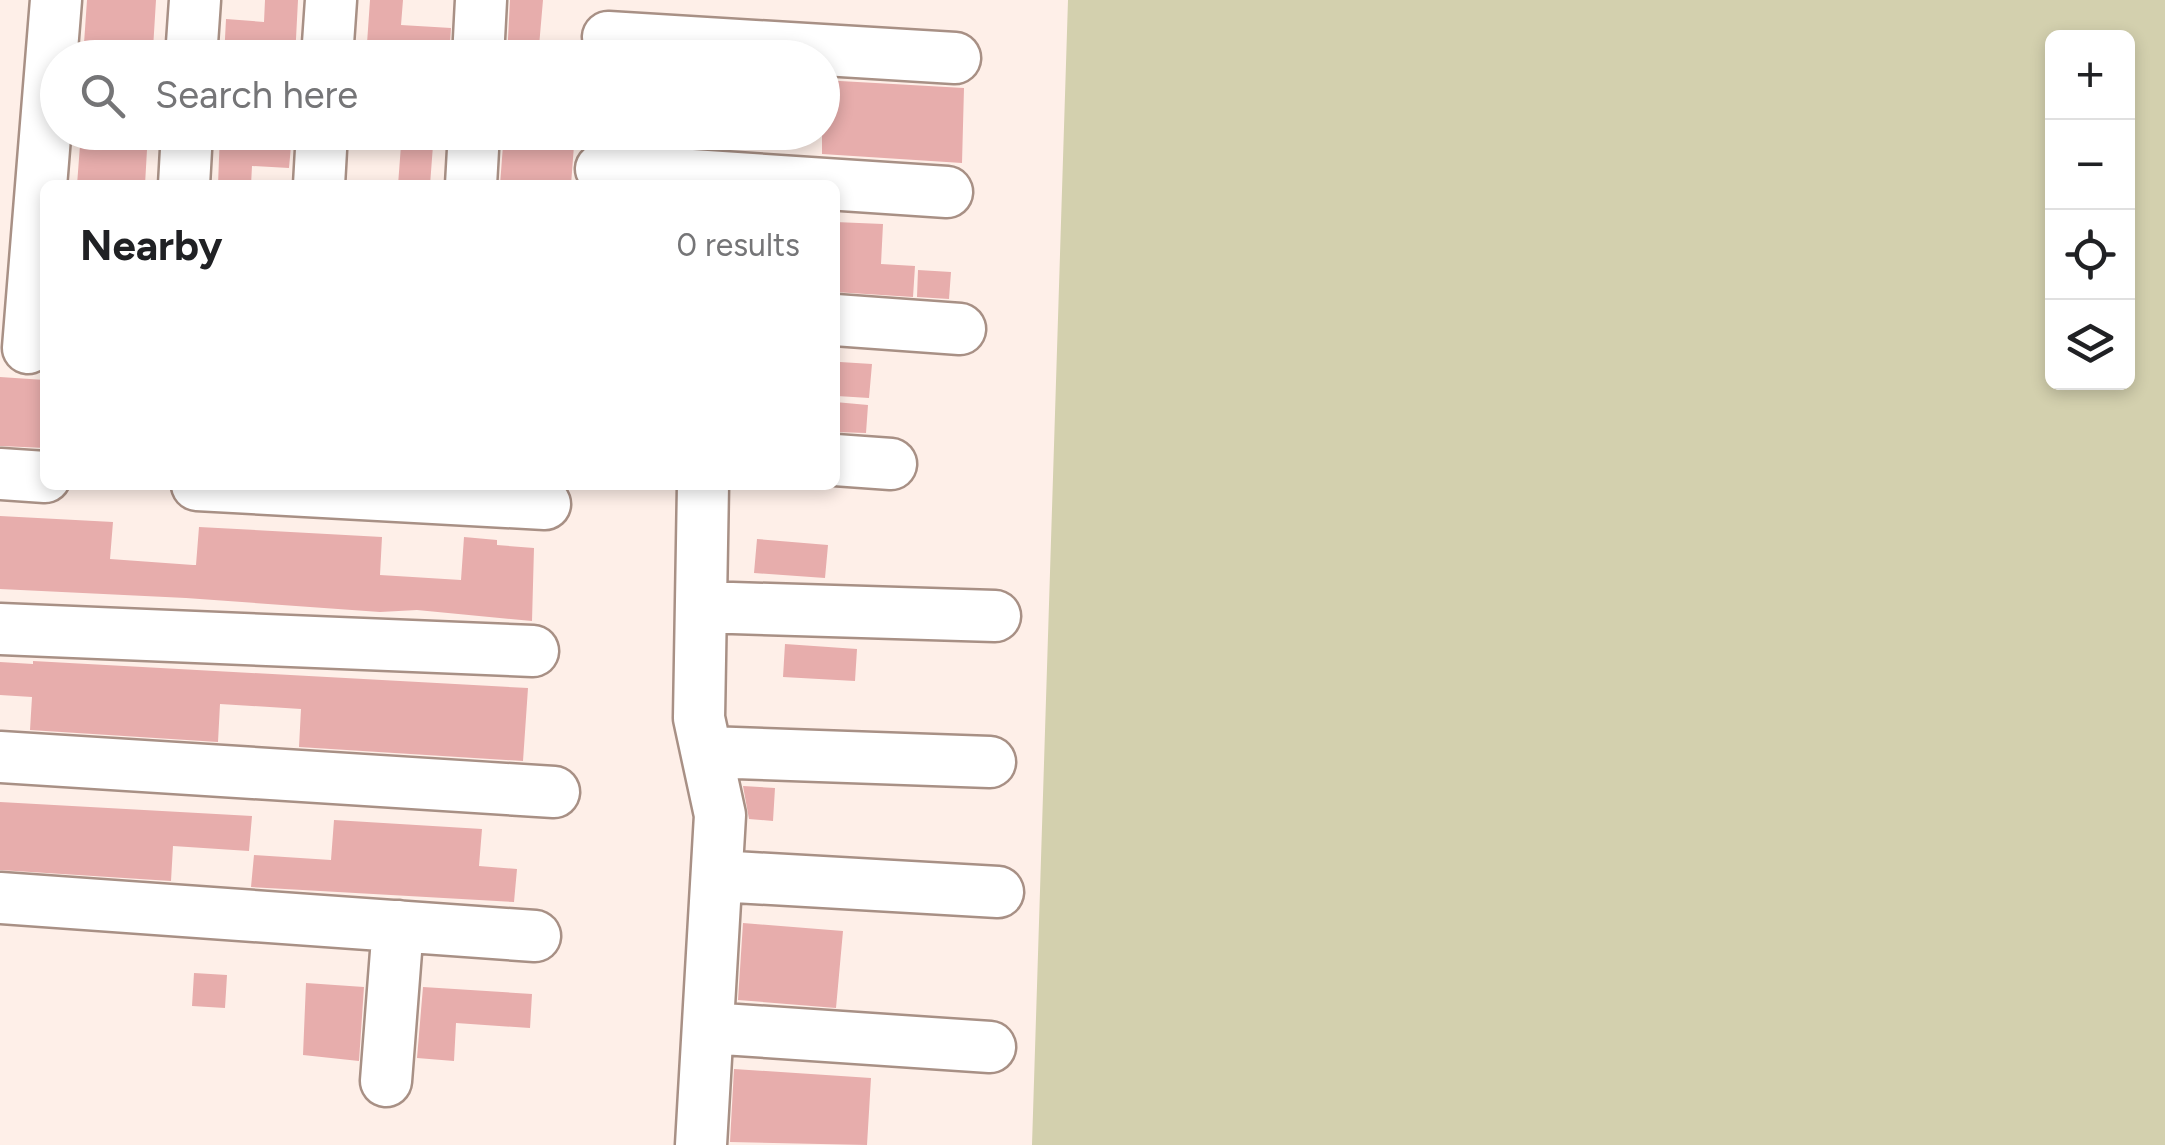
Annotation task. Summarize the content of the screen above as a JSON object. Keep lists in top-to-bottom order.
{
  "page": {
    "map_buttons": ["+", "−"],
    "search": "Search here",
    "heading": ["Nearby", "0 results"]
  }
}
